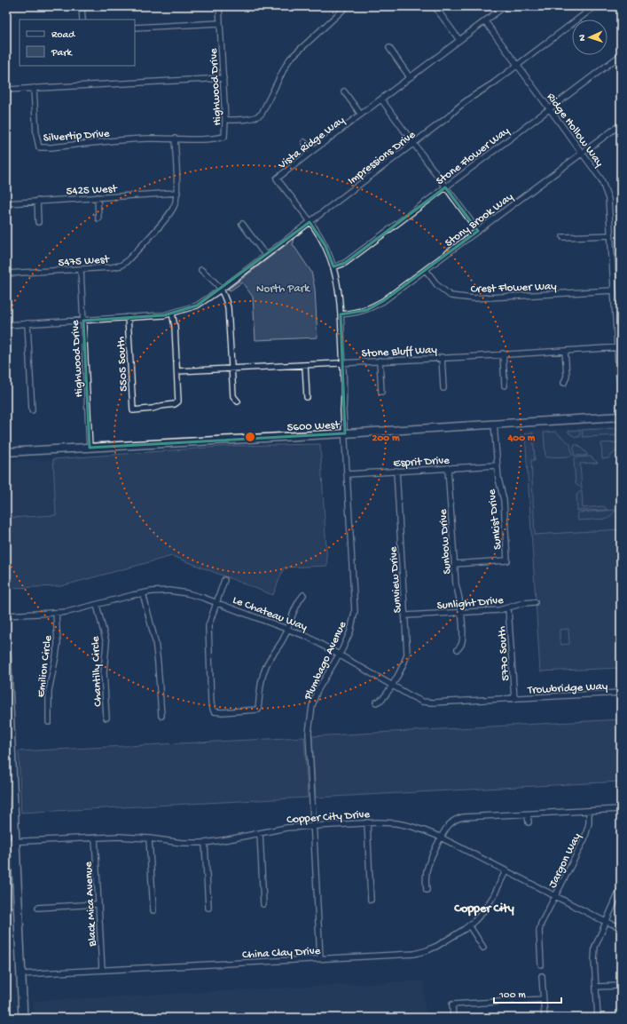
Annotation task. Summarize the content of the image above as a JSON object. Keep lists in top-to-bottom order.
{
  "streets": {
    "main road": ["5600 West"],
    "street": [
      "Highwood Drive",
      "Ridge Hollow Way",
      "Silvertip Drive",
      "Vista Ridge Way",
      "Stone Flower Way",
      "Impressions Drive",
      "5425 West",
      "Stony Brook Way",
      "5475 West",
      "Crest Flower Way",
      "Stone Bluff Way",
      "5505 South",
      "Esprit Drive",
      "Sunkist Drive",
      "Sunbow Drive",
      "Sunview Drive",
      "Sunlight Drive",
      "Le Chateau Way",
      "5770 South",
      "Plumbago Avenue",
      "Emilion Circle",
      "Chantilly Circle",
      "Trowbridge Way",
      "Copper City Drive",
      "Jargon Way",
      "Black Mica Avenue",
      "China Clay Drive"
    ]
  },
  "crossings": [
    ["Highwood Drive", "Silvertip Drive"],
    ["Highwood Drive", "Impressions Drive"],
    ["Highwood Drive", "5475 West"],
    ["Highwood Drive", "5600 West"],
    ["Ridge Hollow Way", "Vista Ridge Way"],
    ["Ridge Hollow Way", "Stone Flower Way"],
    ["Ridge Hollow Way", "Impressions Drive"],
    ["Ridge Hollow Way", "Stony Brook Way"],
    ["Ridge Hollow Way", "Crest Flower Way"],
    ["Ridge Hollow Way", "Stone Bluff Way"],
    ["Vista Ridge Way", "Stone Flower Way"],
    ["Vista Ridge Way", "Impressions Drive"],
    ["Vista Ridge Way", "Stony Brook Way"],
    ["Vista Ridge Way", "Stone Bluff Way"],
    ["Vista Ridge Way", "5600 West"],
    ["Vista Ridge Way", "Plumbago Avenue"],
    ["Impressions Drive", "5505 South"],
    ["5425 West", "5475 West"],
    ["Stony Brook Way", "Crest Flower Way"],
    ["Stone Bluff Way", "5505 South"],
    ["5600 West", "Sunkist Drive"],
    ["5600 West", "Plumbago Avenue"],
    ["Esprit Drive", "Sunkist Drive"],
    ["Esprit Drive", "Sunbow Drive"],
    ["Esprit Drive", "Sunview Drive"],
    ["Esprit Drive", "Plumbago Avenue"],
    ["Sunkist Drive", "Sunbow Drive"],
    ["Sunbow Drive", "Sunlight Drive"],
    ["Sunview Drive", "Sunlight Drive"],
    ["Sunview Drive", "Le Chateau Way"],
    ["Sunlight Drive", "5770 South"],
    ["Le Chateau Way", "5770 South"],
    ["Le Chateau Way", "Plumbago Avenue"],
    ["Le Chateau Way", "Emilion Circle"],
    ["Le Chateau Way", "Chantilly Circle"],
    ["Le Chateau Way", "Trowbridge Way"],
    ["5770 South", "Trowbridge Way"],
    ["Plumbago Avenue", "Copper City Drive"],
    ["Plumbago Avenue", "China Clay Drive"],
    ["Copper City Drive", "Jargon Way"],
    ["Copper City Drive", "Black Mica Avenue"],
    ["Copper City Drive", "China Clay Drive"],
    ["Black Mica Avenue", "China Clay Drive"]
  ],
  "districts": ["Copper City"],
  "parks": ["North Park"],
  "legend": ["Road", "Park"],
  "scale_bar": "100 m",
  "north": "left",
  "rings": ["200 m", "400 m"]
}
